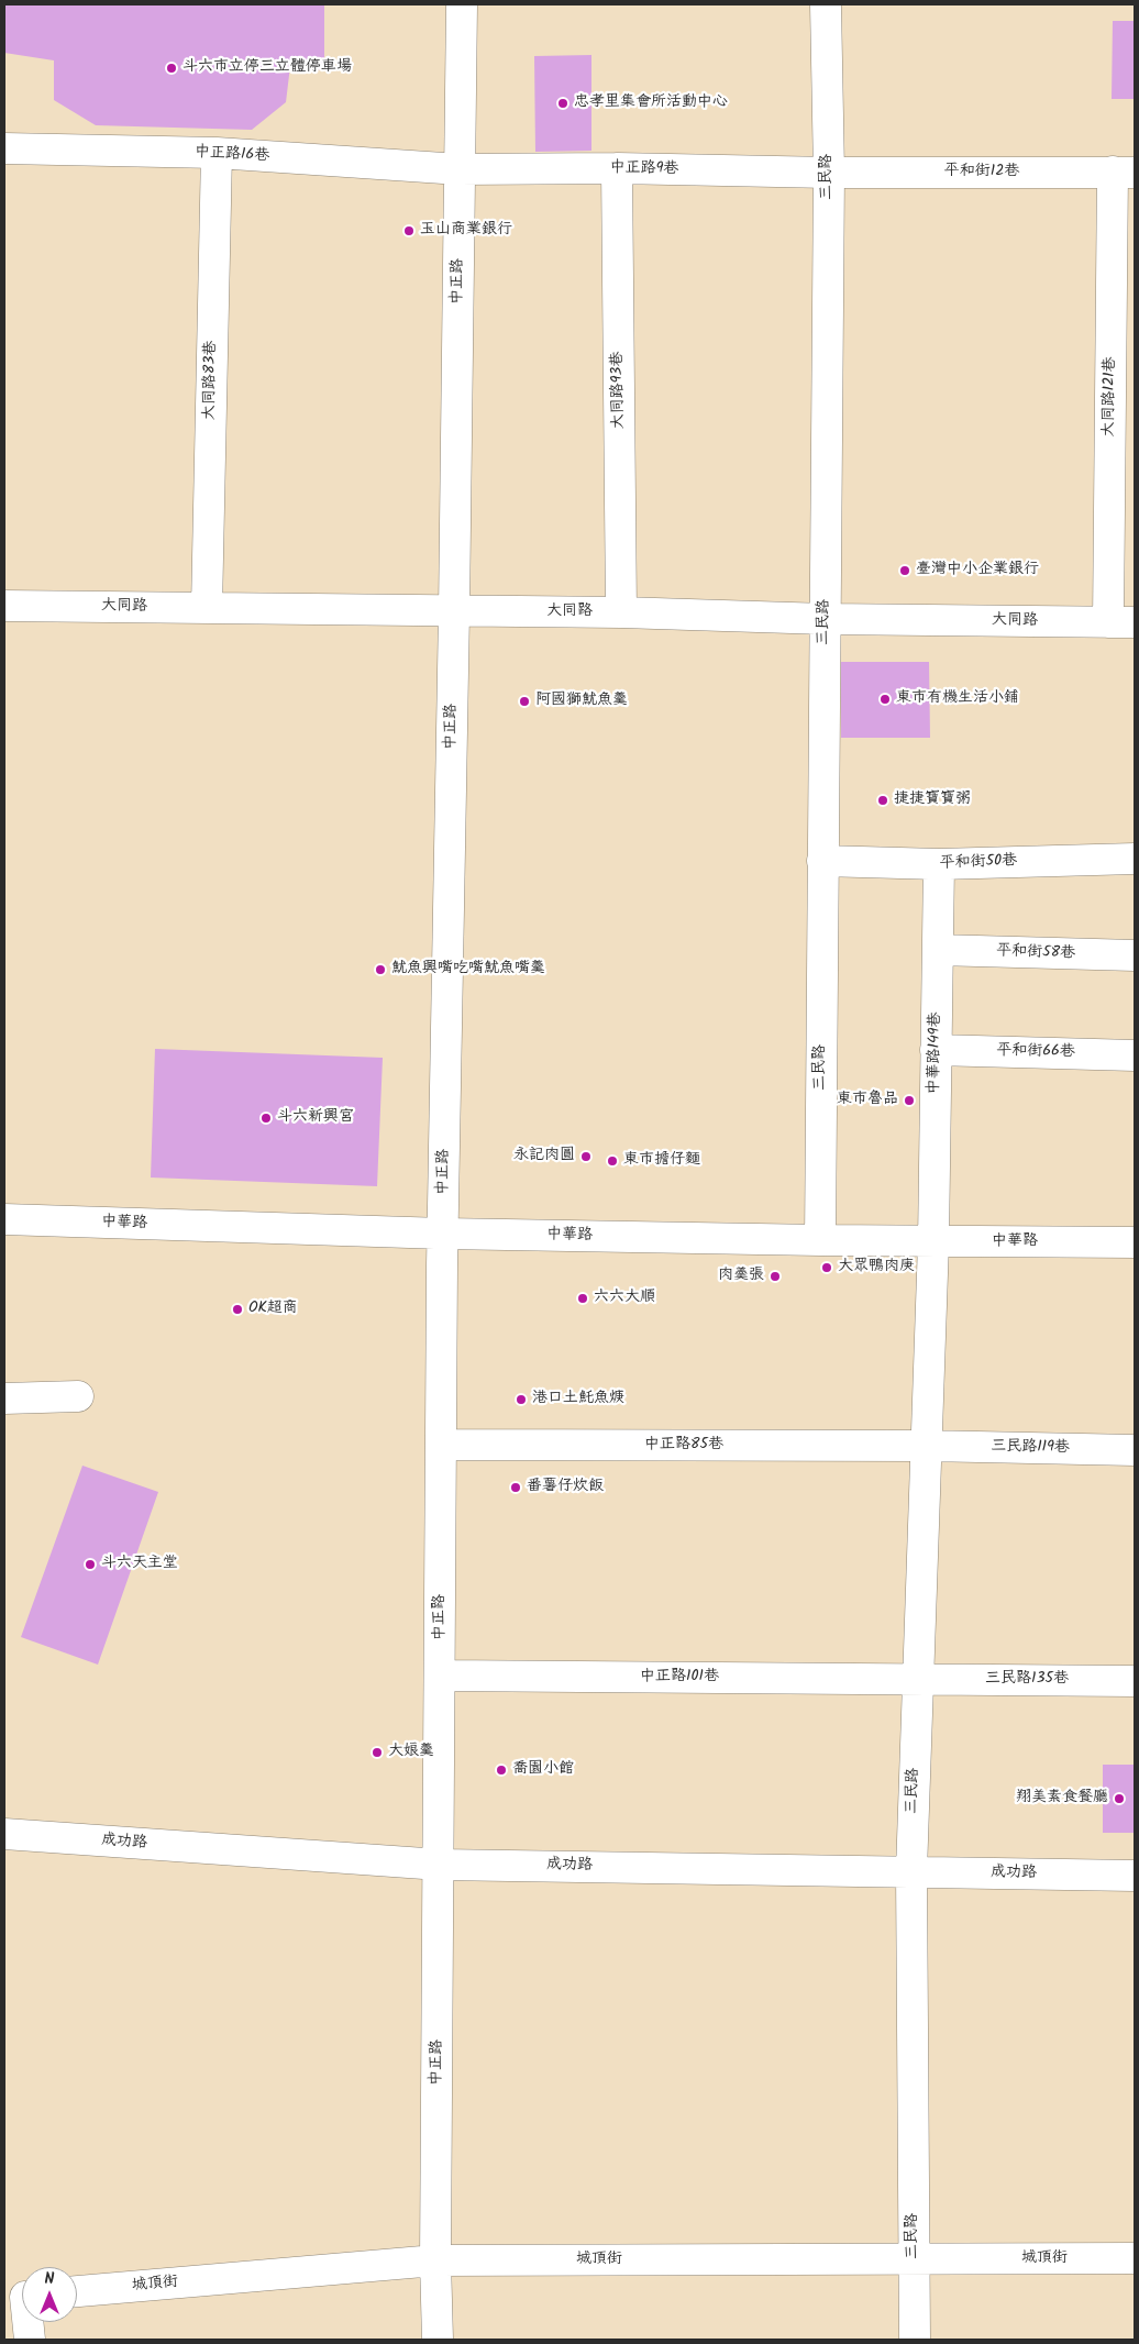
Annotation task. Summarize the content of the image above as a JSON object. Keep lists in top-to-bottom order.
{
  "streets": {
    "street": [
      "中正路16巷",
      "中正路9巷",
      "平和街12巷",
      "三民路",
      "中正路",
      "大同路83巷",
      "大同路93巷",
      "大同路121巷",
      "大同路",
      "平和街50巷",
      "平和街58巷",
      "平和街66巷",
      "中華路149巷",
      "中華路",
      "中正路85巷",
      "三民路119巷",
      "中正路101巷",
      "三民路135巷",
      "成功路",
      "城頂街"
    ]
  },
  "crossings": [
    ["中正路16巷", "中正路9巷"],
    ["中正路16巷", "中正路"],
    ["中正路16巷", "大同路83巷"],
    ["中正路9巷", "平和街12巷"],
    ["中正路9巷", "三民路"],
    ["中正路9巷", "中正路"],
    ["中正路9巷", "大同路93巷"],
    ["平和街12巷", "三民路"],
    ["平和街12巷", "大同路121巷"],
    ["三民路", "大同路"],
    ["三民路", "平和街50巷"],
    ["三民路", "中華路149巷"],
    ["三民路", "中華路"],
    ["三民路", "中正路85巷"],
    ["三民路", "三民路119巷"],
    ["三民路", "中正路101巷"],
    ["三民路", "三民路135巷"],
    ["三民路", "成功路"],
    ["三民路", "城頂街"],
    ["中正路", "大同路"],
    ["中正路", "中華路"],
    ["中正路", "中正路85巷"],
    ["中正路", "中正路101巷"],
    ["中正路", "成功路"],
    ["中正路", "城頂街"],
    ["大同路83巷", "大同路"],
    ["大同路93巷", "大同路"],
    ["大同路121巷", "大同路"],
    ["平和街50巷", "中華路149巷"],
    ["平和街58巷", "中華路149巷"],
    ["平和街66巷", "中華路149巷"],
    ["中華路149巷", "中華路"],
    ["中正路85巷", "三民路119巷"],
    ["中正路101巷", "三民路135巷"]
  ],
  "places": [
    "斗六市立停三立體停車場",
    "忠孝里集會所活動中心",
    "玉山商業銀行",
    "臺灣中小企業銀行",
    "東市有機生活小鋪",
    "阿國獅魷魚羹",
    "捷捷寶寶粥",
    "魷魚興嘴吃嘴魷魚嘴羹",
    "東市魯品",
    "斗六新興宮",
    "永記肉圓",
    "東市擔仔麵",
    "大眾鴨肉庚",
    "肉羮張",
    "六六大順",
    "OK超商",
    "港口土魠魚焿",
    "番薯仔炊飯",
    "斗六天主堂",
    "大娘羹",
    "喬園小館",
    "翔美素食餐廳"
  ],
  "north": "top"
}
